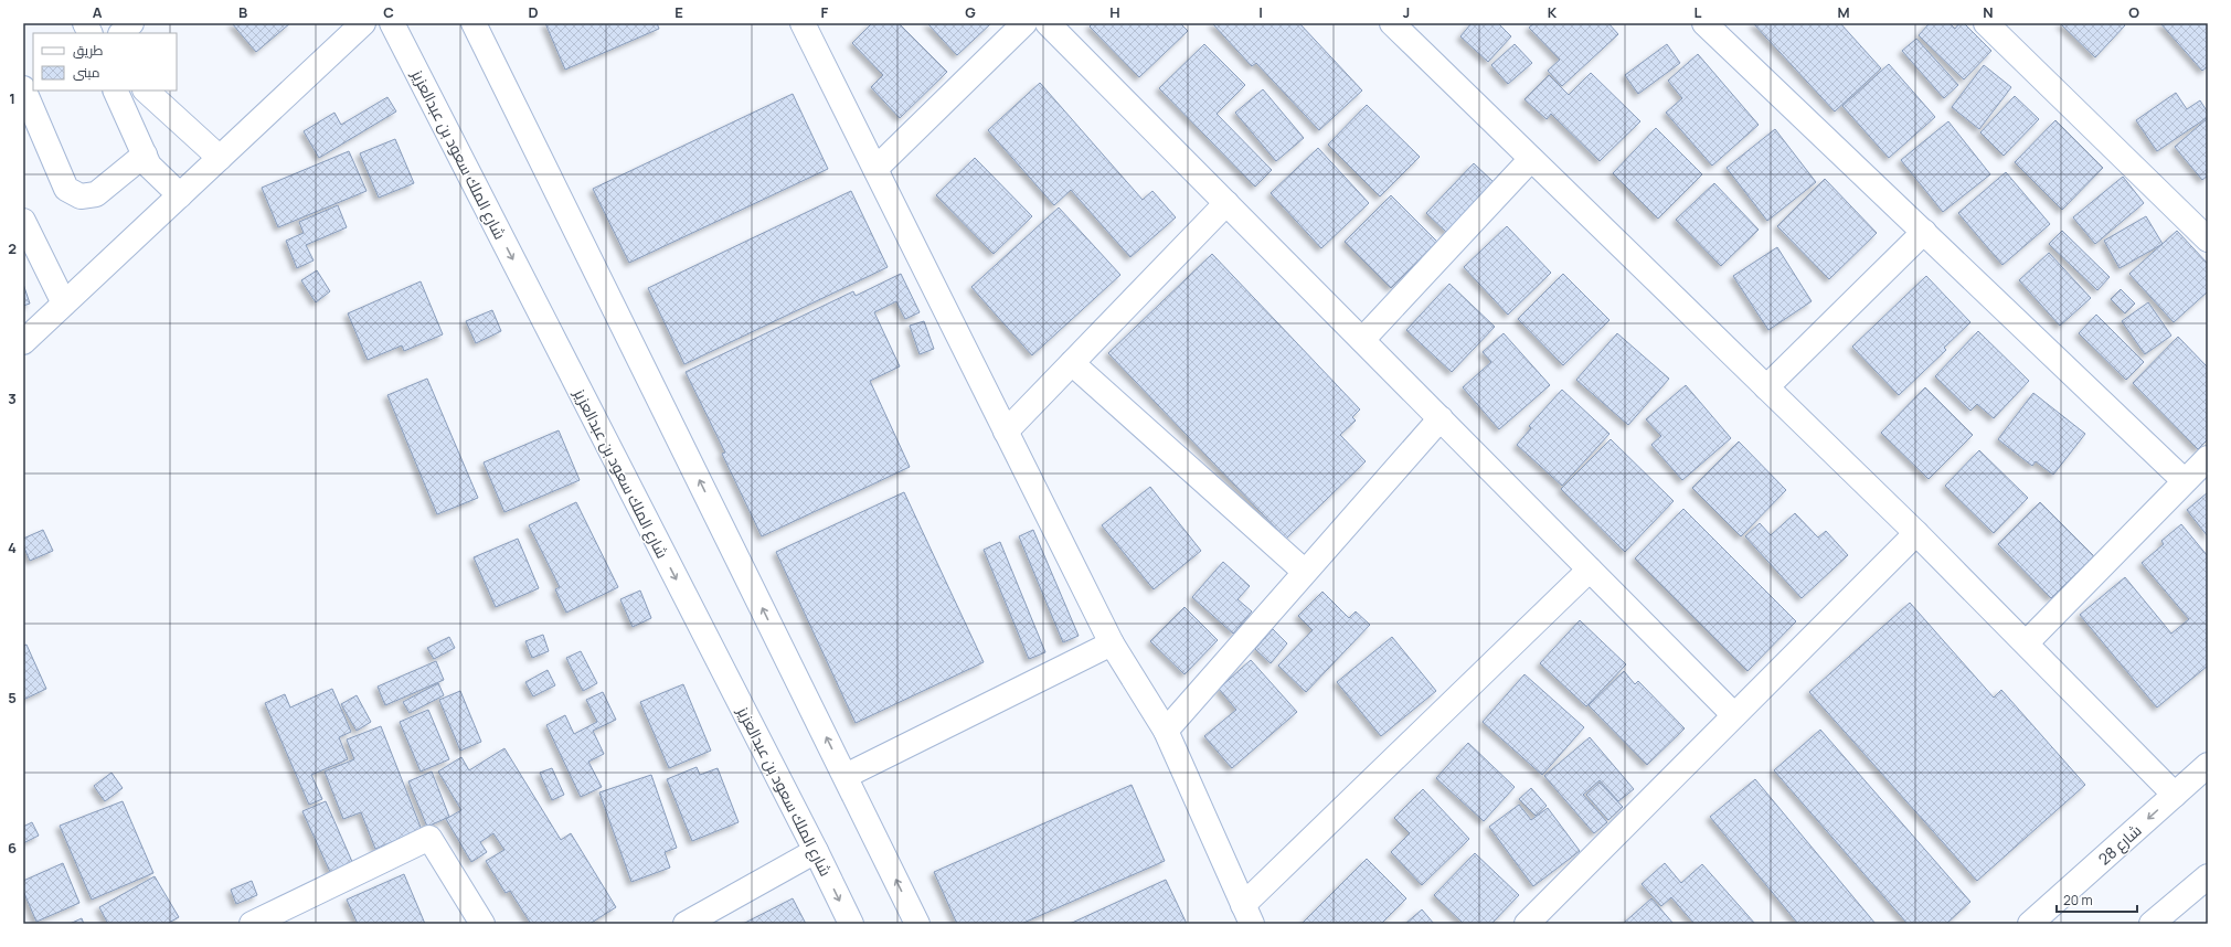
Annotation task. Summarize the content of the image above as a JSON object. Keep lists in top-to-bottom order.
{
  "streets": {
    "street": ["شارع الملك سعود بن عبدالعزيز", "شارع 28"]
  },
  "legend": ["طريق", "مبنى"],
  "scale_bar": "20 m",
  "grid": {
    "columns": [
      "A",
      "B",
      "C",
      "D",
      "E",
      "F",
      "G",
      "H",
      "I",
      "J",
      "K",
      "L",
      "M",
      "N",
      "O"
    ],
    "rows": [
      "1",
      "2",
      "3",
      "4",
      "5",
      "6"
    ]
  }
}
